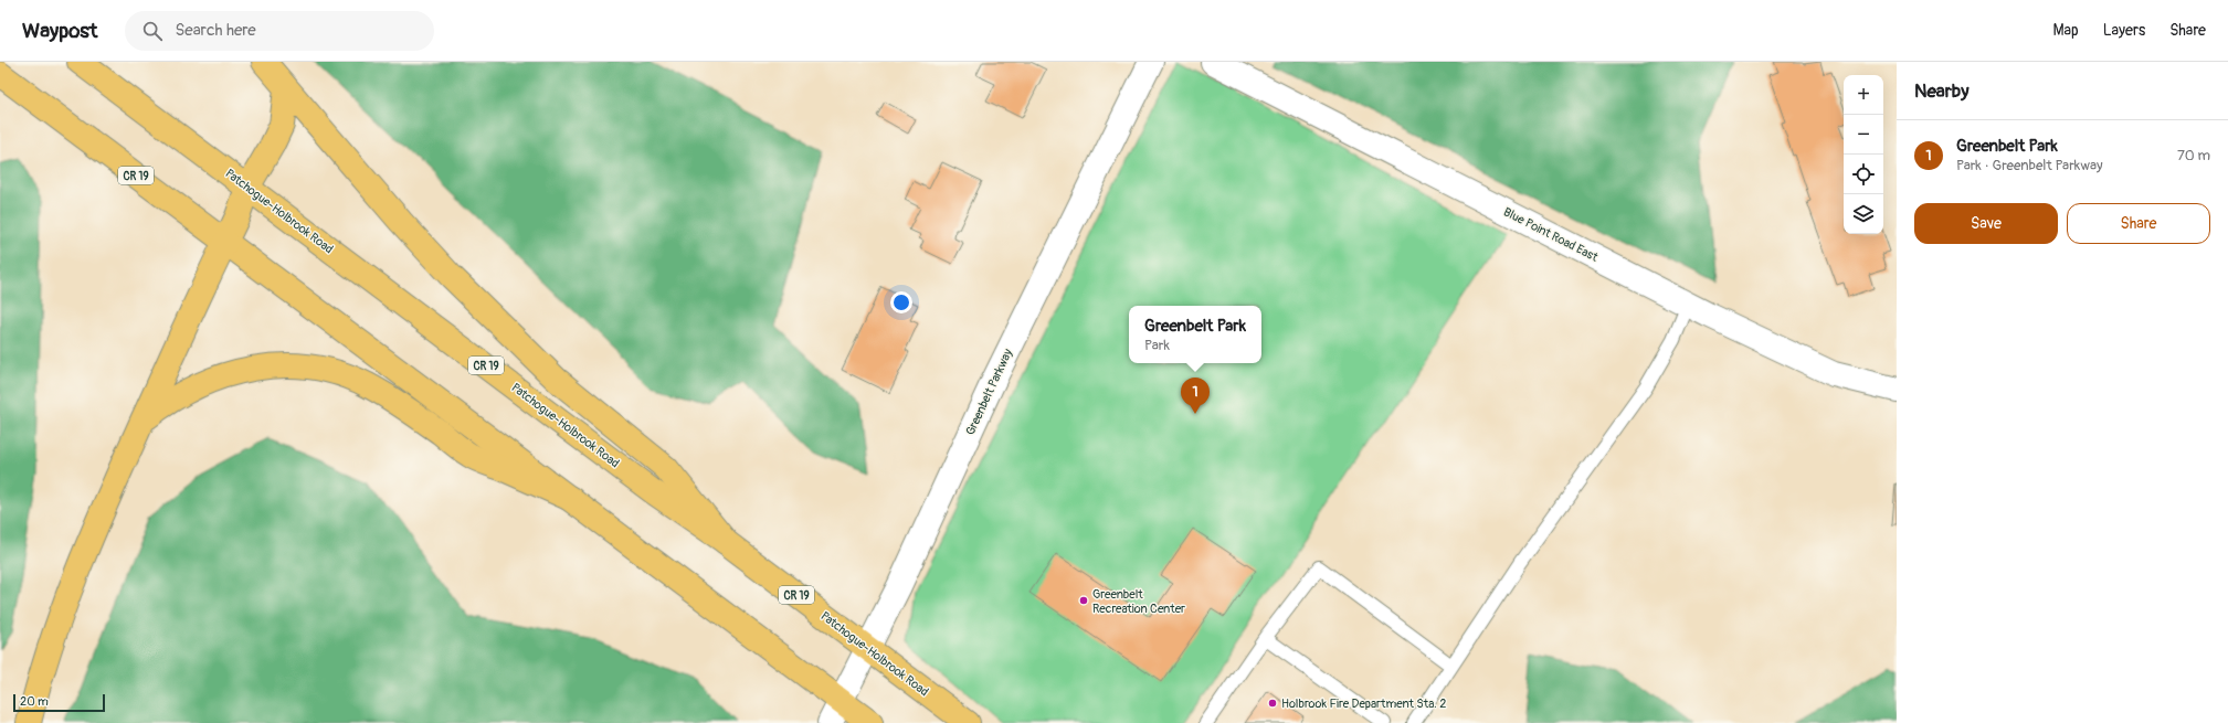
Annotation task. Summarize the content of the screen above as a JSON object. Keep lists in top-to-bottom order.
{
  "streets": {
    "main road": ["CR 19", "Patchogue-Holbrook Road"],
    "street": ["Blue Point Road East", "Greenbelt Parkway"]
  },
  "crossings": [
    ["CR 19", "Greenbelt Parkway"],
    ["Patchogue-Holbrook Road", "Greenbelt Parkway"]
  ],
  "places": ["Greenbelt Recreation Center", "Holbrook Fire Department Sta. 2"],
  "scale_bar": "20 m",
  "page": {
    "header": "Waypost",
    "search": "Search here",
    "nav": ["Map", "Layers", "Share"],
    "heading": "Nearby",
    "map_buttons": ["+", "−"],
    "list": [
      {
        "mark": "1",
        "name": "Greenbelt Park",
        "note": "Park · Greenbelt Parkway",
        "value": "70 m"
      }
    ],
    "buttons": ["Save", "Share"],
    "popup": ["Greenbelt Park", "Park"],
    "pins": "1",
    "scale": "20 m"
  }
}
